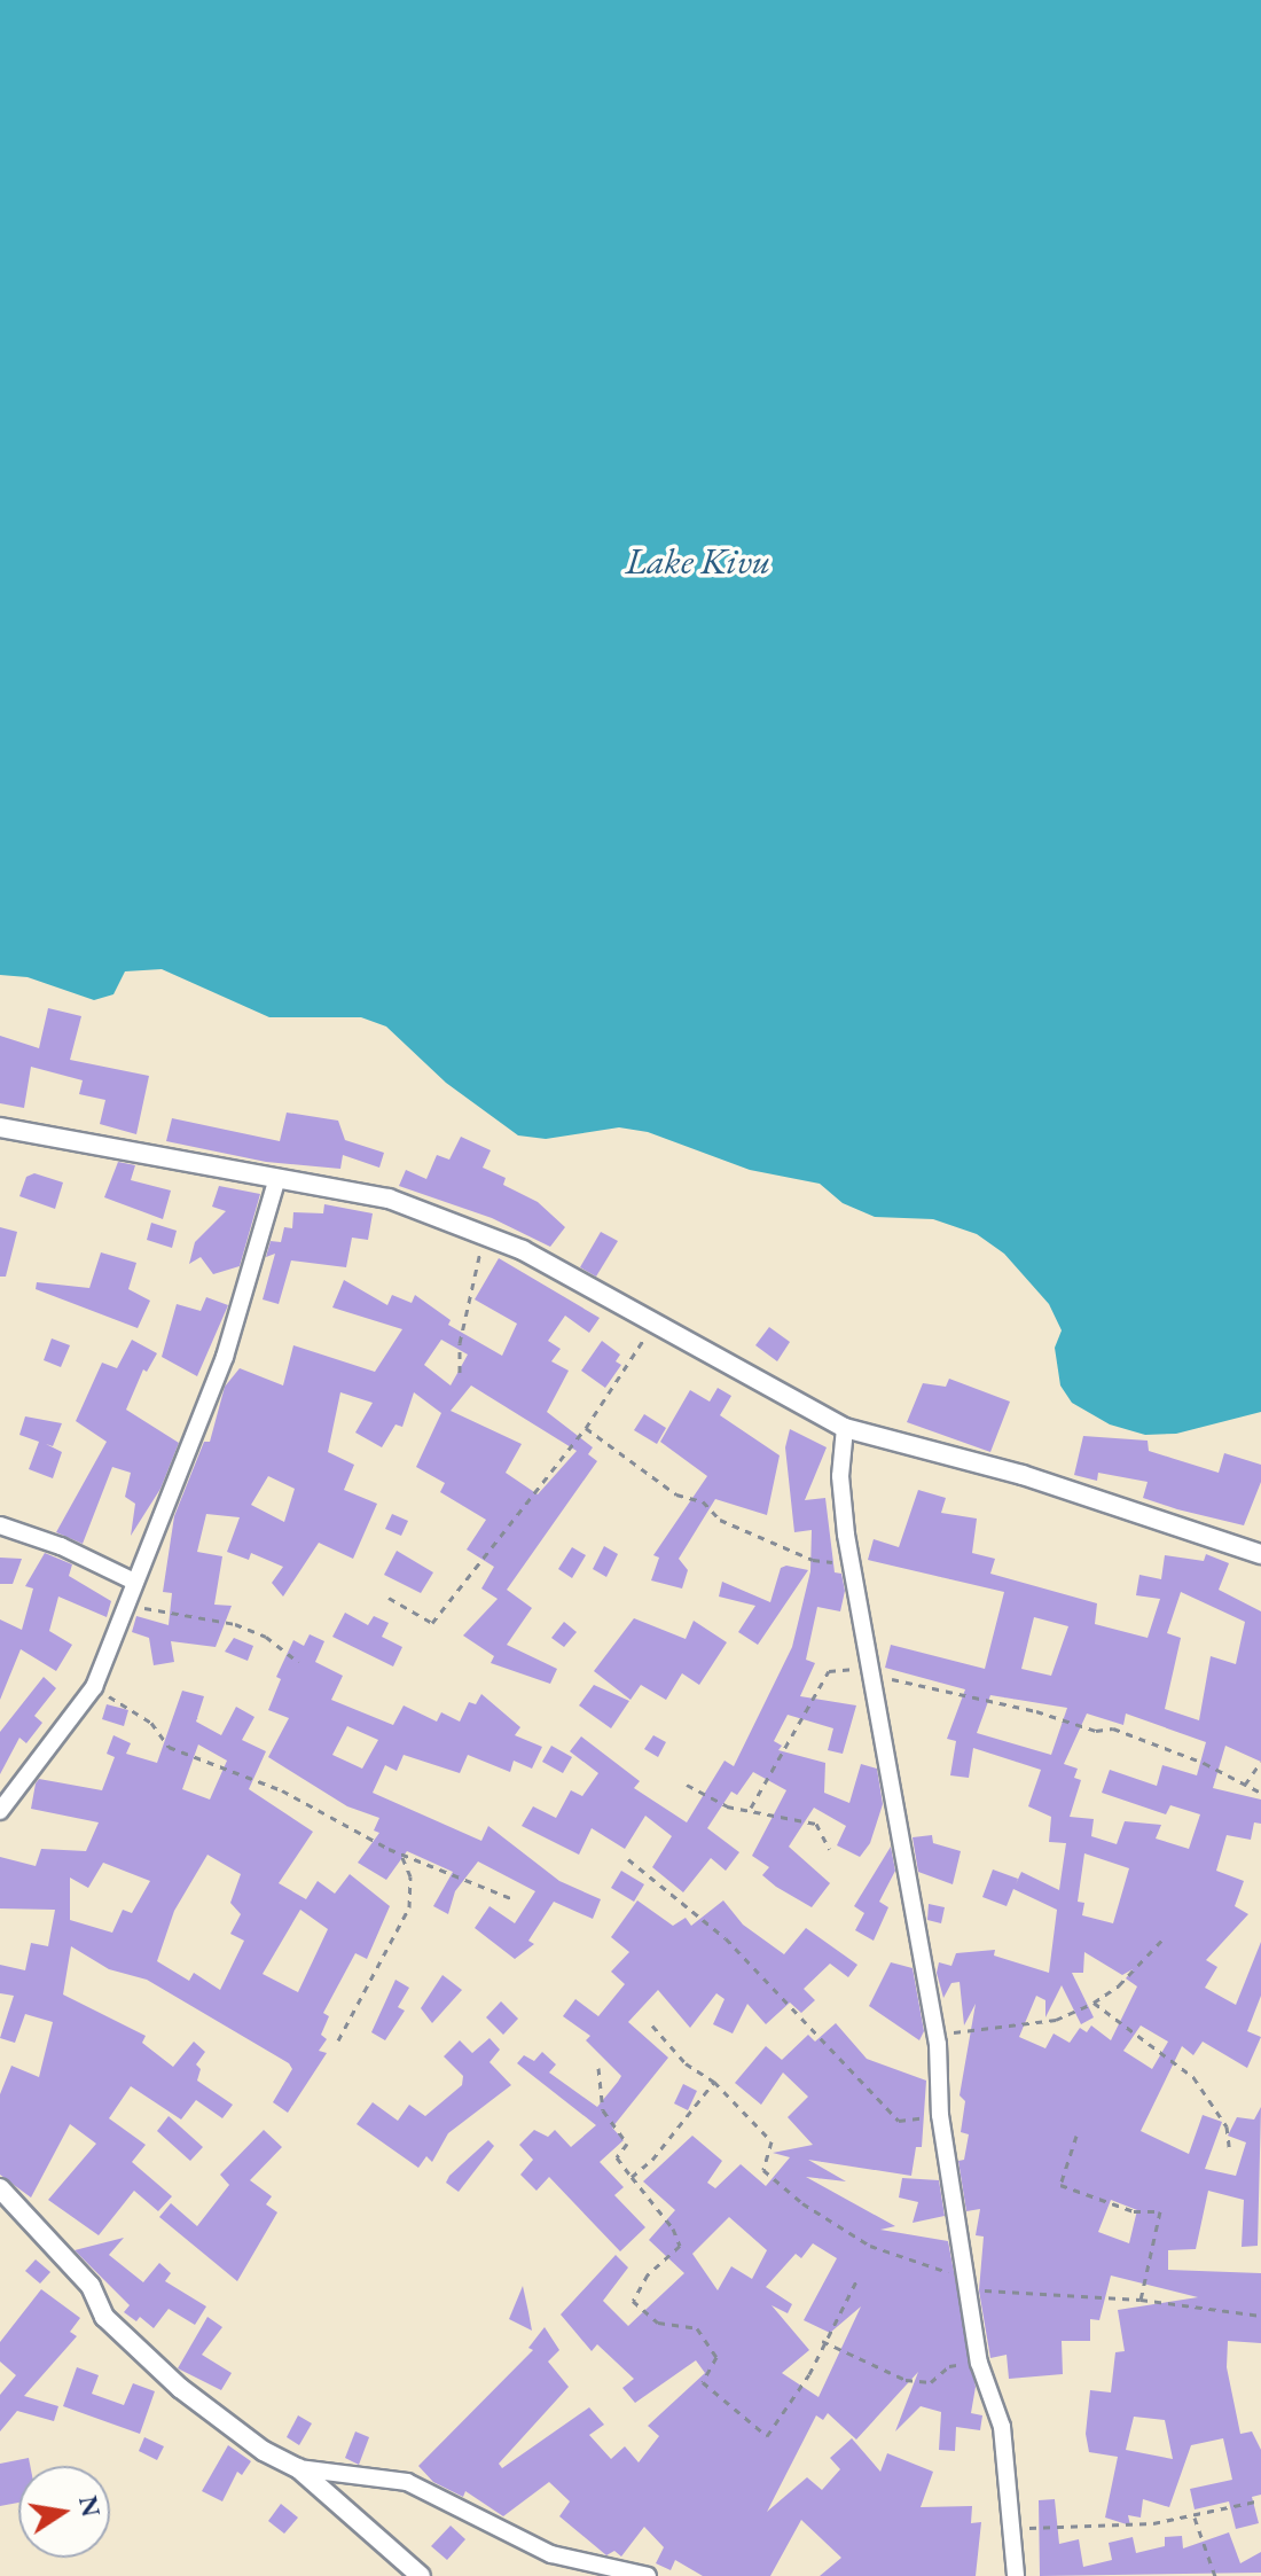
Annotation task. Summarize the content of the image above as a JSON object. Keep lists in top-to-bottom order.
{
  "water": ["Lake Kivu"],
  "north": "right"
}
